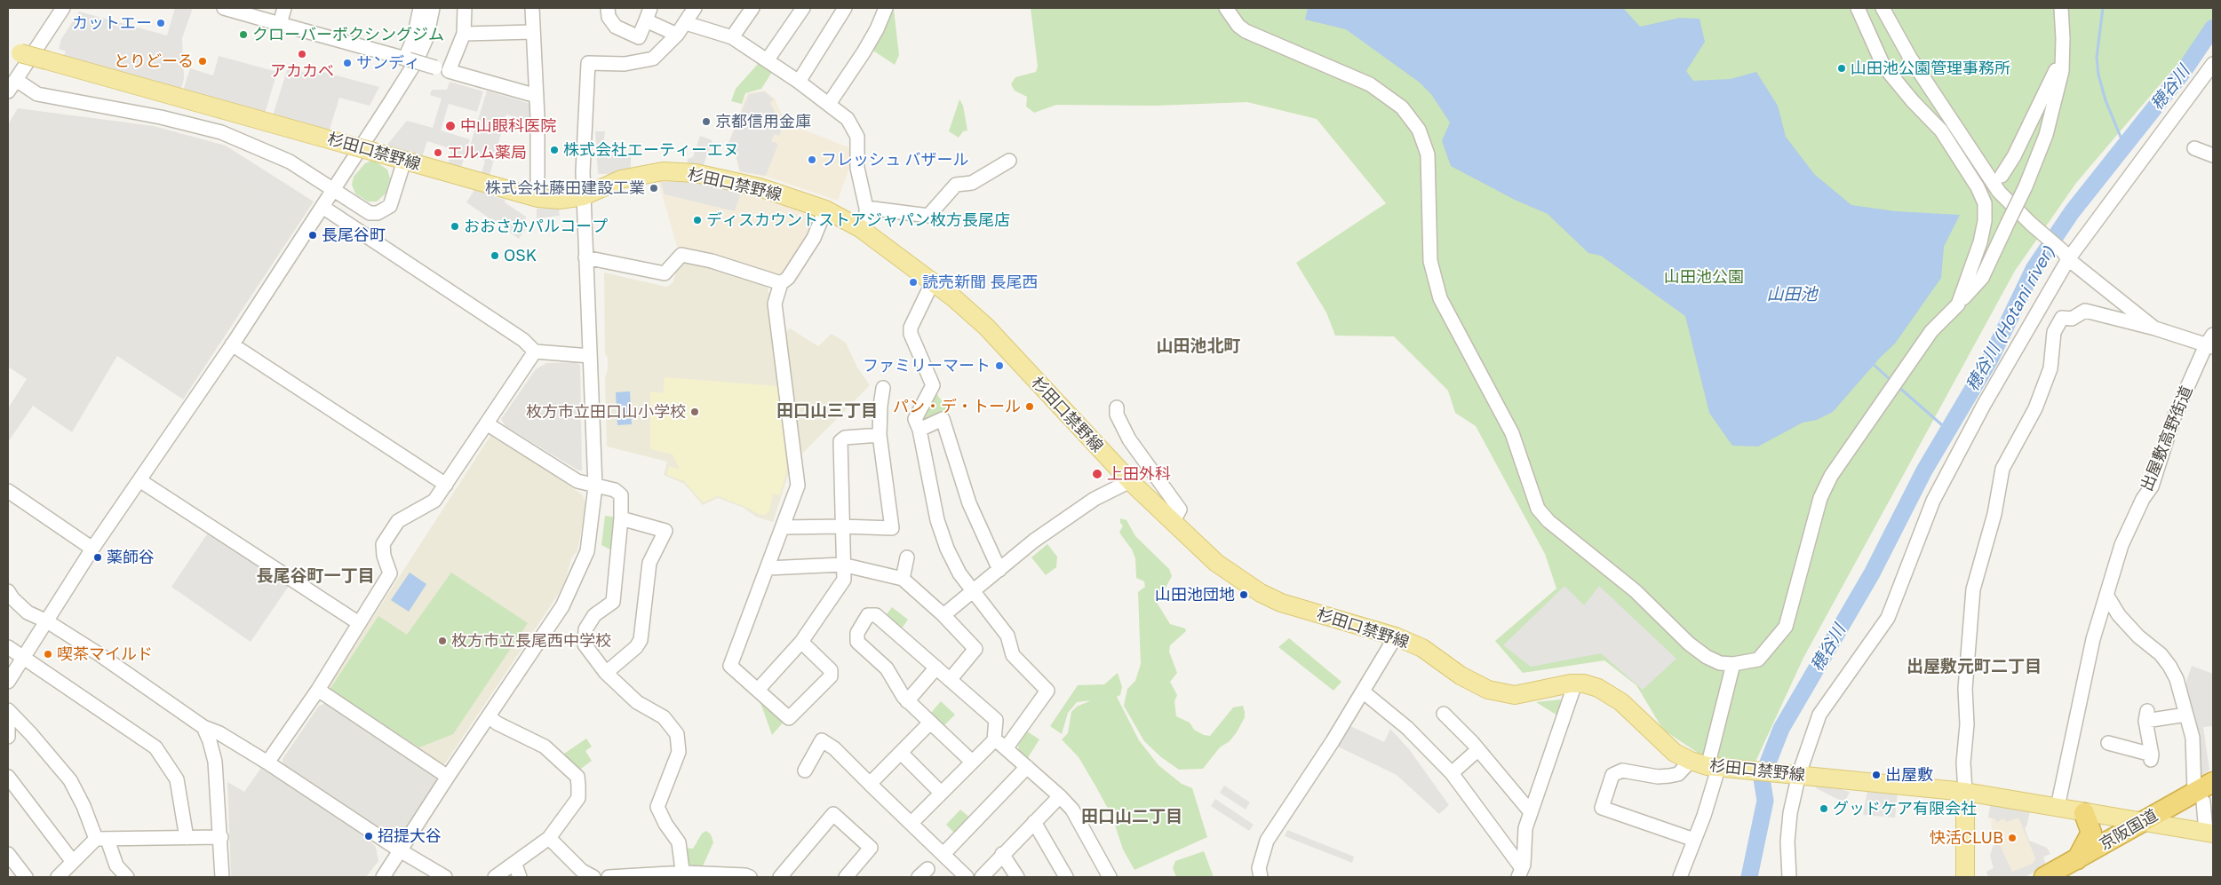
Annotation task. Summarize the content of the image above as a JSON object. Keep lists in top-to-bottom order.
{
  "streets": {
    "highway": ["京阪国道"],
    "main road": ["杉田口禁野線"],
    "street": ["出屋敷高野街道"]
  },
  "crossings": [
    ["杉田口禁野線", "出屋敷高野街道"],
    ["杉田口禁野線", "京阪国道"]
  ],
  "districts": [
    "山田池北町",
    "田口山三丁目",
    "長尾谷町一丁目",
    "出屋敷元町二丁目",
    "田口山二丁目"
  ],
  "water": ["穂谷川", "山田池", "穂谷川 (Hotani river)"],
  "parks": ["山田池公園"],
  "places": [
    "カットエー",
    "クローバーボクシングジム",
    "アカカベ",
    "とりどーる",
    "サンディ",
    "山田池公園管理事務所",
    "京都信用金庫",
    "中山眼科医院",
    "株式会社エーティーエヌ",
    "エルム薬局",
    "フレッシュ バザール",
    "株式会社藤田建設工業",
    "ディスカウントストアジャパン枚方長尾店",
    "おおさかパルコープ",
    "長尾谷町",
    "OSK",
    "読売新聞 長尾西",
    "ファミリーマート",
    "パン・デ・トール",
    "枚方市立田口山小学校",
    "上田外科",
    "薬師谷",
    "山田池団地",
    "枚方市立長尾西中学校",
    "喫茶マイルド",
    "出屋敷",
    "グッドケア有限会社",
    "招提大谷",
    "快活CLUB"
  ]
}
